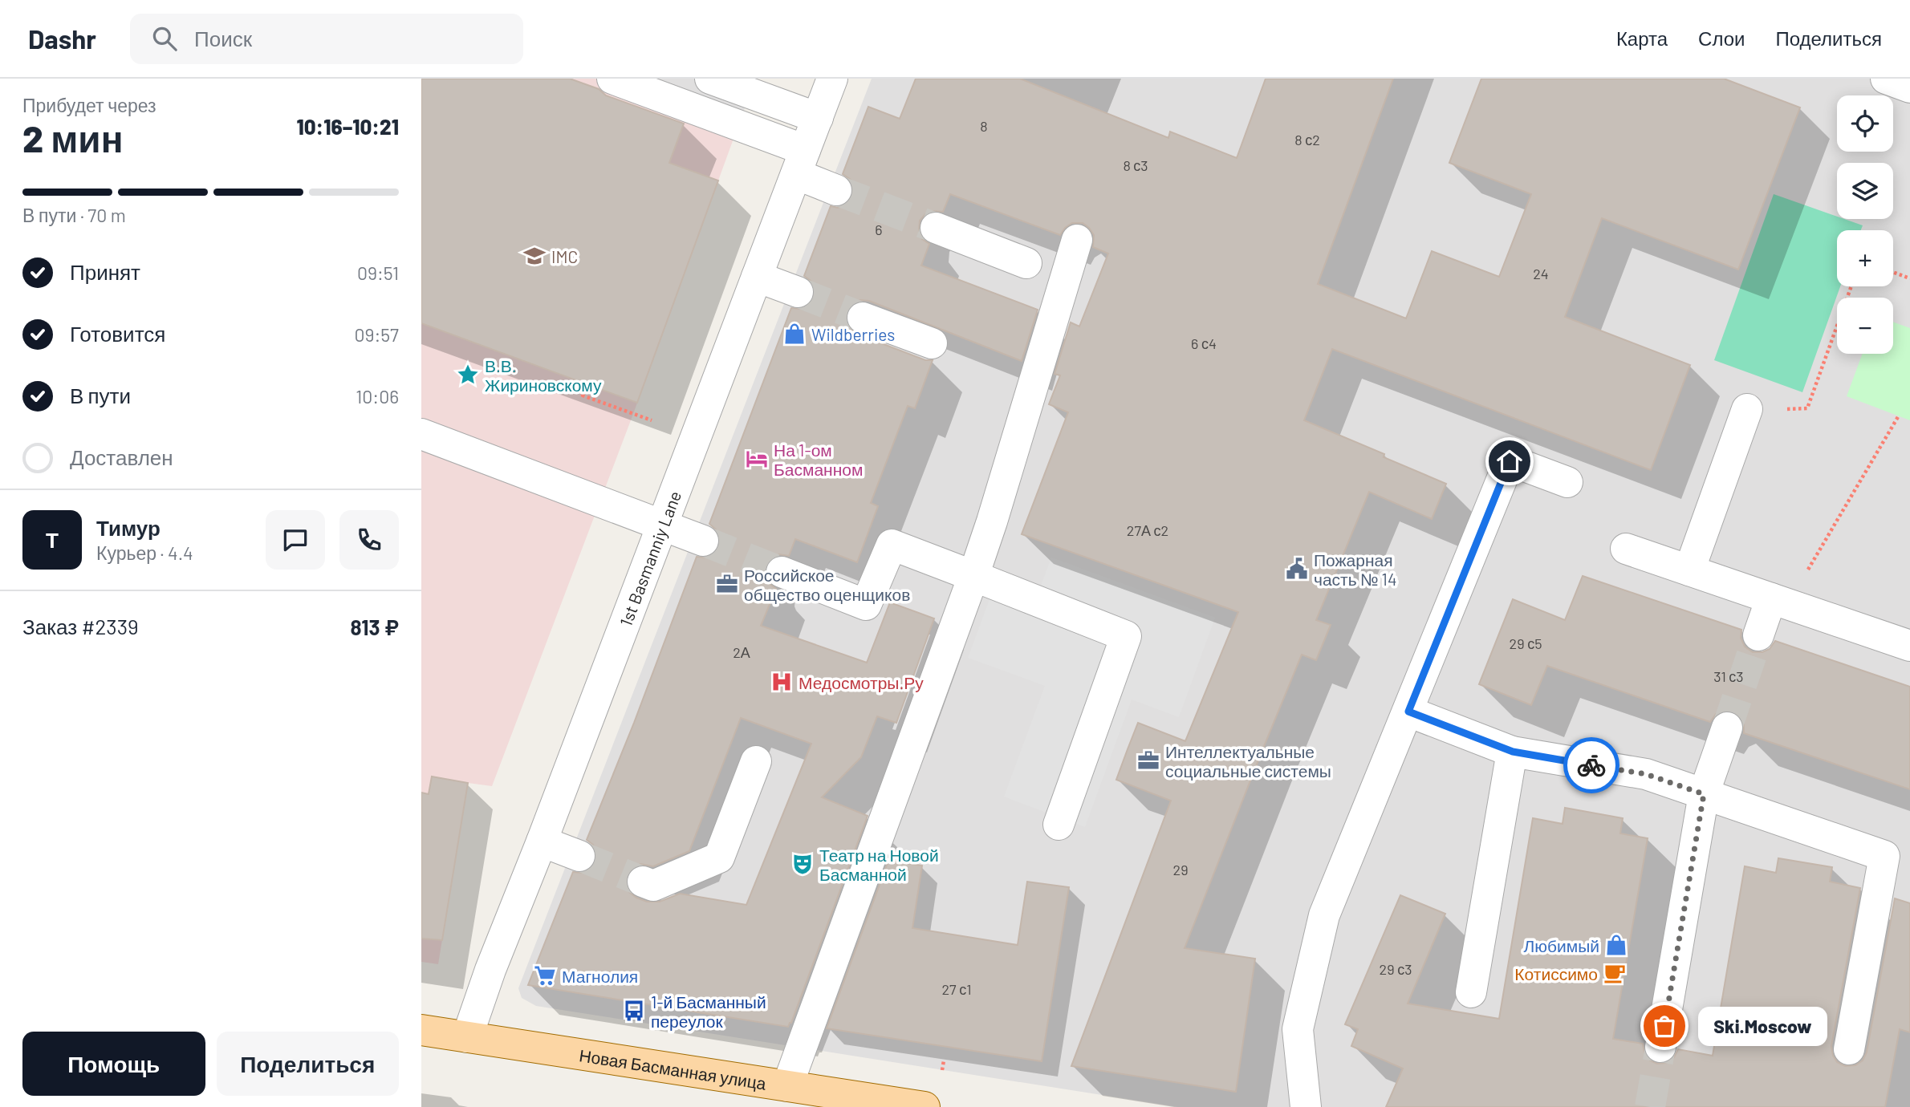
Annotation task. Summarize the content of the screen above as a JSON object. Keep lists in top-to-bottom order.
{
  "streets": {
    "main road": ["Новая Басманная улица"],
    "street": ["1st Basmanniy Lane"]
  },
  "crossings": [
    ["1st Basmanniy Lane", "Новая Басманная улица"]
  ],
  "places": {
    "school or university": ["IMC"],
    "shop": ["Wildberries", "Любимый"],
    "place": ["В.В. Жириновскому"],
    "hotel": ["На 1-ом Басманном"],
    "public building": ["Пожарная часть № 14"],
    "office": ["Российское общество оценщиков", "Интеллектуальные социальные системы"],
    "hospital": ["Медосмотры.Ру"],
    "theatre": ["Театр на Новой Басманной"],
    "cafe": ["Котиссимо"],
    "supermarket": ["Магнолия"],
    "bus stop": ["1-й Басманный переулок"],
    "other": ["Ski.Moscow"]
  },
  "house_numbers": [
    "8",
    "8 с2",
    "8 с3",
    "6",
    "24",
    "6 с4",
    "27А с2",
    "29 с5",
    "2А",
    "31 с3",
    "29",
    "29 с3",
    "27 с1"
  ],
  "page": {
    "header": "Dashr",
    "search": "Поиск",
    "nav": ["Карта", "Слои", "Поделиться"],
    "heading": ["2 мин", "Прибудет через", "10:16–10:21"],
    "panel": [
      "Тимур",
      "Курьер · 4.4",
      "Заказ #2339",
      "813 ₽"
    ],
    "map_buttons": ["+", "−"],
    "bar": "В пути · 70 m",
    "list": [
      ["Принят", "09:51"],
      ["Готовится", "09:57"],
      ["В пути", "10:06"],
      "Доставлен"
    ],
    "round": "Т",
    "bubble": "Ski.Moscow",
    "buttons": ["Помощь", "Поделиться"]
  }
}
